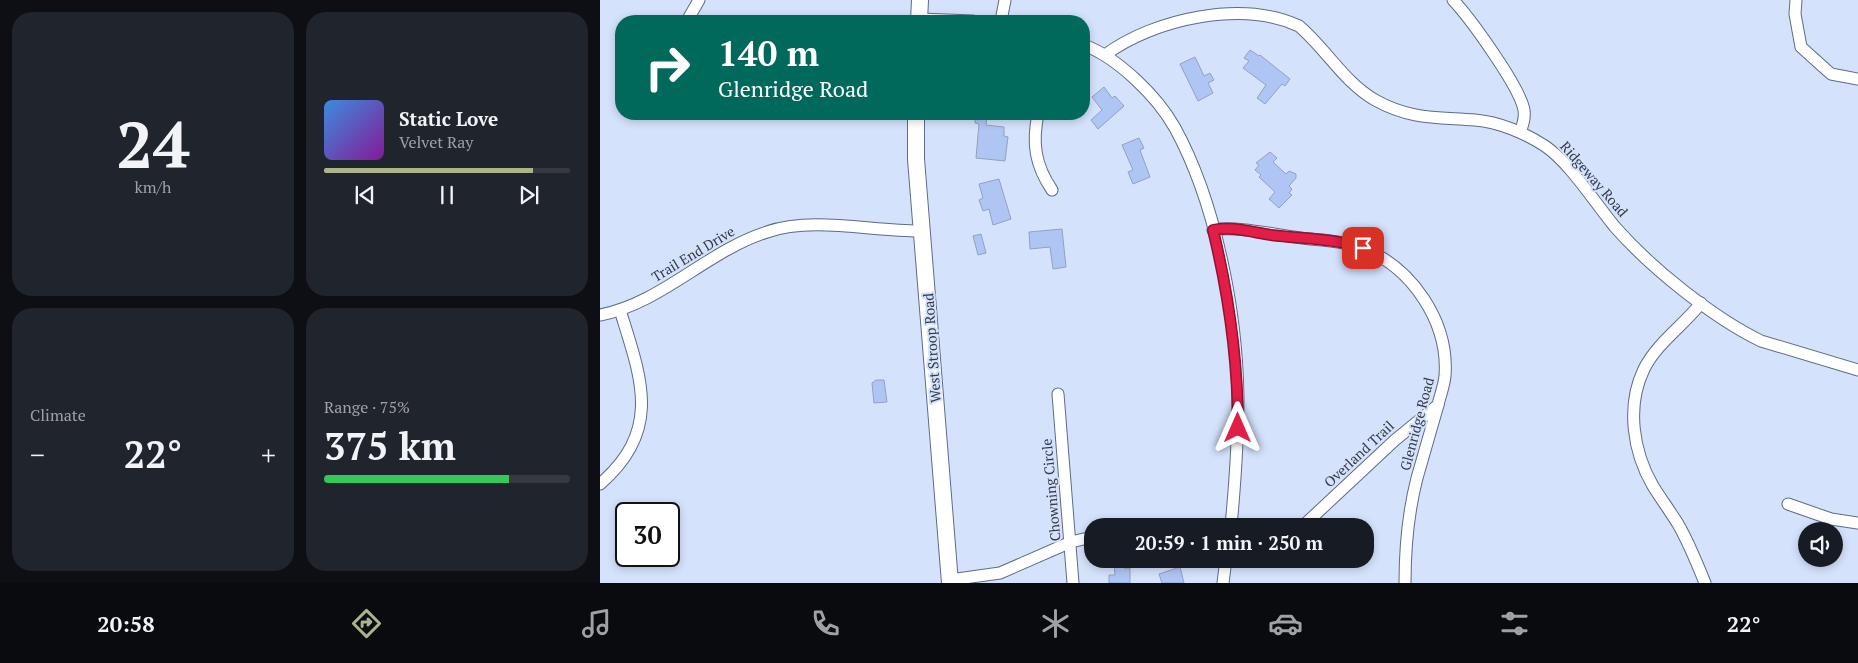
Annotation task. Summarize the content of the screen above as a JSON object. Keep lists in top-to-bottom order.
{
  "streets": {
    "main road": ["West Stroop Road"],
    "street": [
      "Ridgeway Road",
      "Trail End Drive",
      "Glenridge Road",
      "Overland Trail",
      "Chowning Circle"
    ]
  },
  "crossings": [
    ["Trail End Drive", "West Stroop Road"],
    ["Glenridge Road", "Overland Trail"]
  ],
  "page": {
    "tile": [
      ["24", "km/h"],
      "Climate",
      ["Range · 75%", "375 km"]
    ],
    "turn": ["140 m", "Glenridge Road"],
    "song": ["Static Love", "Velvet Ray"],
    "heat": ["−", "22°", "+"],
    "limit": "30",
    "trip": "20:59 · 1 min · 250 m",
    "tabs": ["20:58", "22°"]
  }
}
